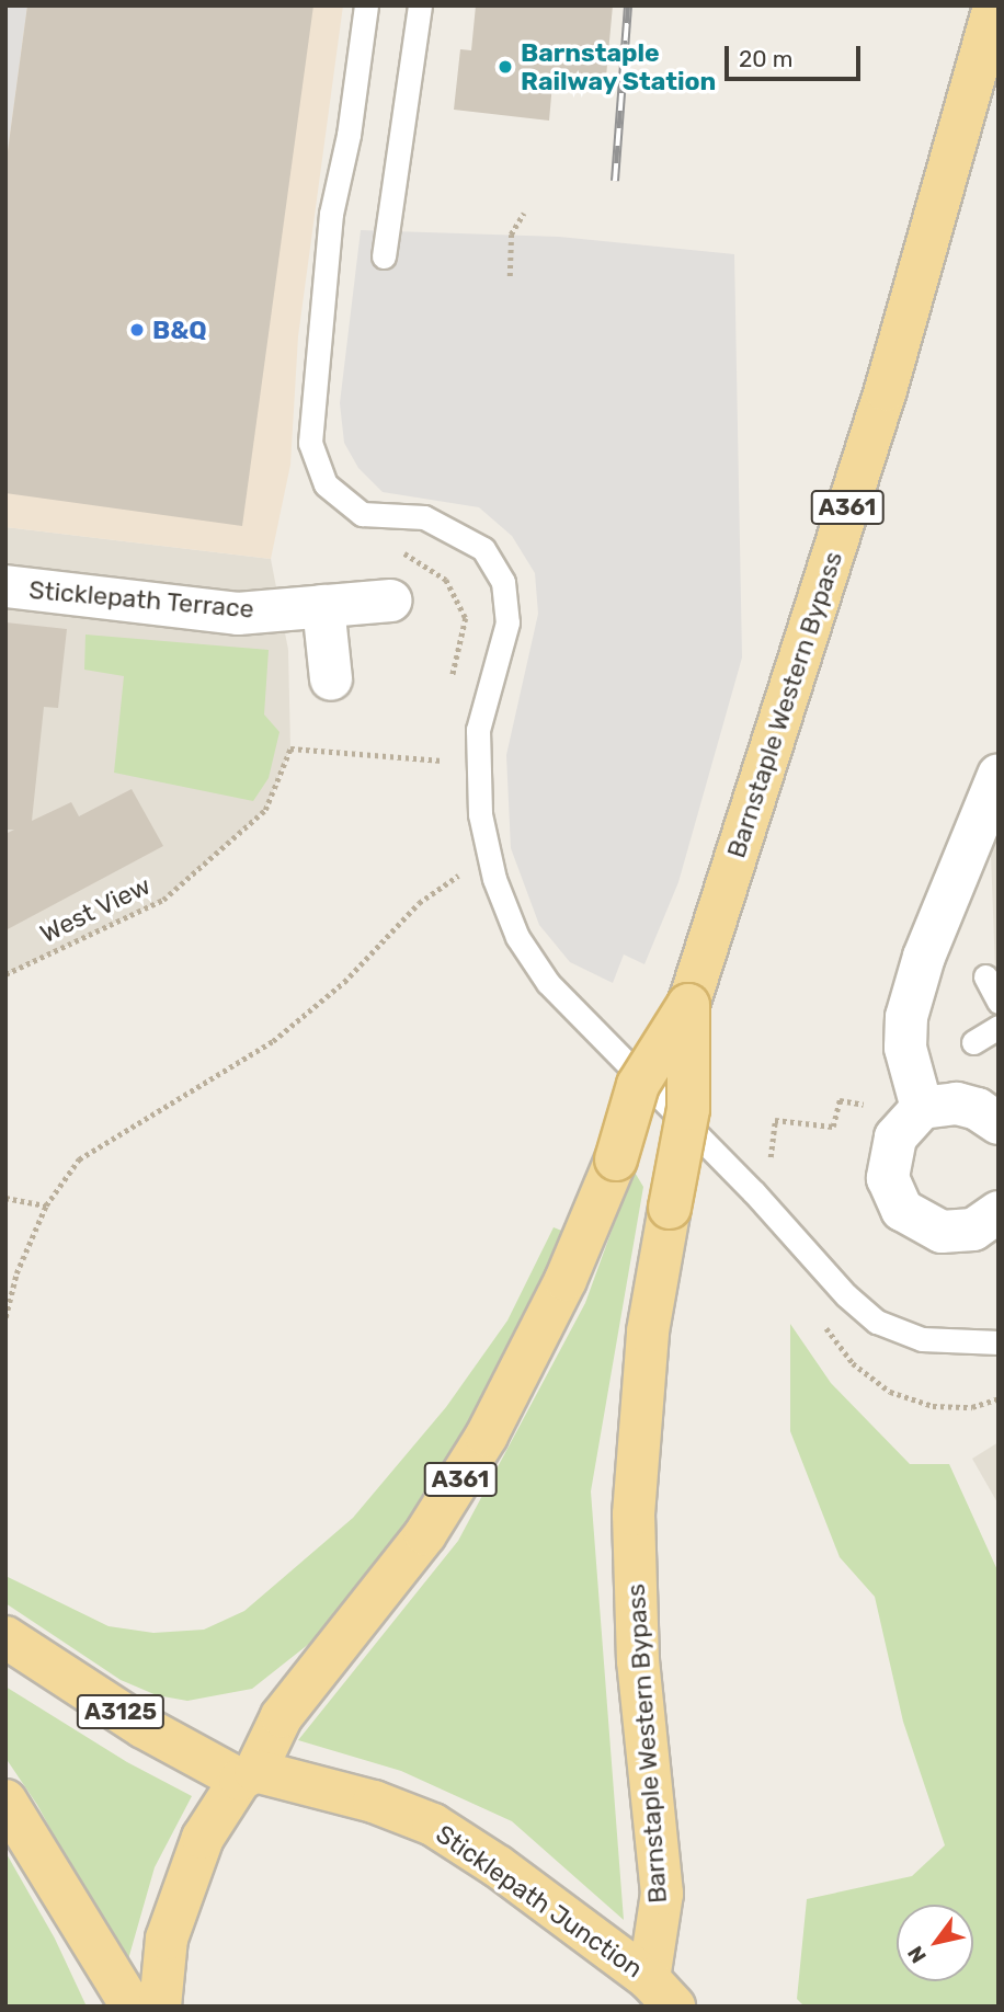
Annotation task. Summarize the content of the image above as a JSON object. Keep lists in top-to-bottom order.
{
  "streets": {
    "main road": [
      "A361",
      "Barnstaple Western Bypass",
      "A3125",
      "Sticklepath Junction"
    ],
    "street": ["Sticklepath Terrace"],
    "path": ["West View"]
  },
  "crossings": [
    ["Barnstaple Western Bypass", "A3125"],
    ["Barnstaple Western Bypass", "Sticklepath Junction"],
    ["A3125", "Sticklepath Junction"]
  ],
  "places": ["Barnstaple Railway Station", "B&Q"],
  "scale_bar": "20 m",
  "north": "bottom left"
}
